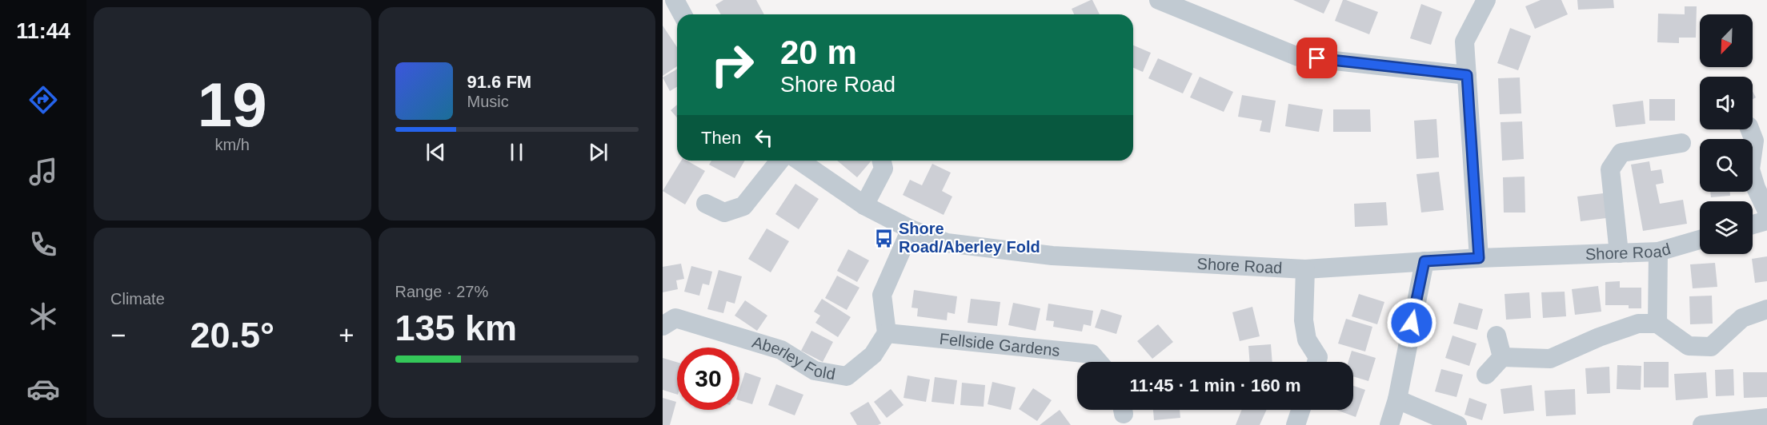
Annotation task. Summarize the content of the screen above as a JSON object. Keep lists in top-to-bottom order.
{
  "streets": {
    "street": ["Shore Road", "Fellside Gardens", "Aberley Fold"]
  },
  "crossings": [
    ["Fellside Gardens", "Aberley Fold"]
  ],
  "places": {
    "bus stop": ["Shore Road/Aberley Fold"]
  },
  "north": "bottom left",
  "page": {
    "tabs": "11:44",
    "tile": [
      ["19", "km/h"],
      "Climate",
      ["Range · 27%", "135 km"]
    ],
    "turn": ["20 m", "Shore Road"],
    "song": ["91.6 FM", "Music"],
    "then": "Then",
    "heat": ["−", "20.5°", "+"],
    "limit": "30",
    "trip": "11:45 · 1 min · 160 m"
  }
}
